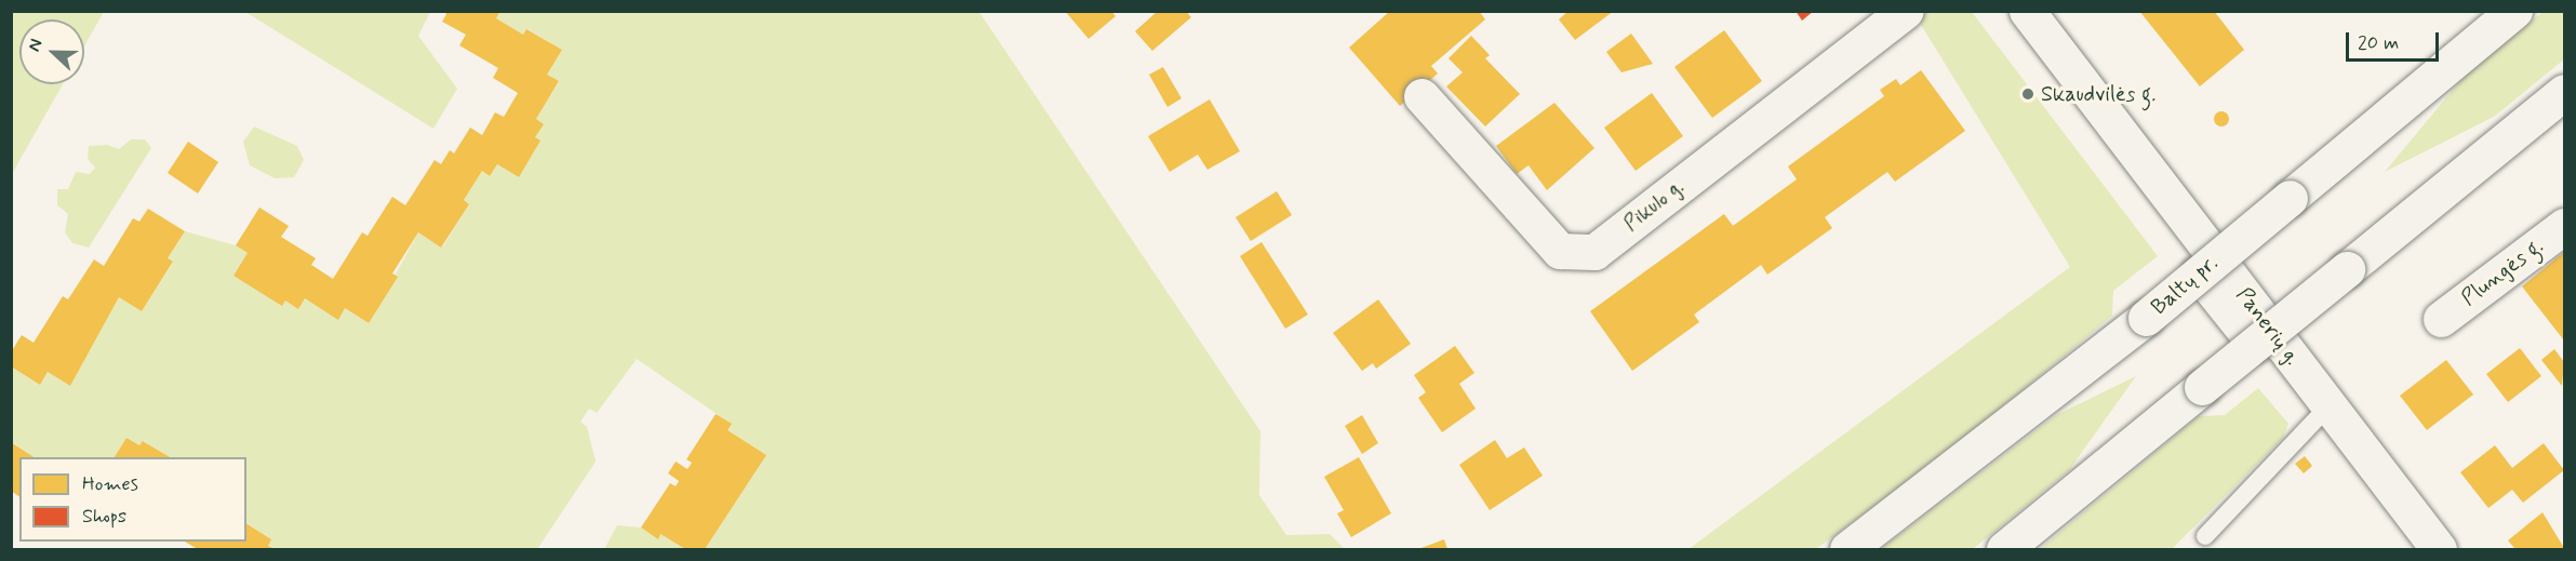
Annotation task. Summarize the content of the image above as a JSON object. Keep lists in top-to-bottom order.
{
  "streets": {
    "main road": [
      "Pikulo g.",
      "Plungės g.",
      "Baltų pr.",
      "Panerių g."
    ]
  },
  "places": ["Skaudvilės g."],
  "legend": ["Homes", "Shops"],
  "scale_bar": "20 m",
  "north": "left"
}
